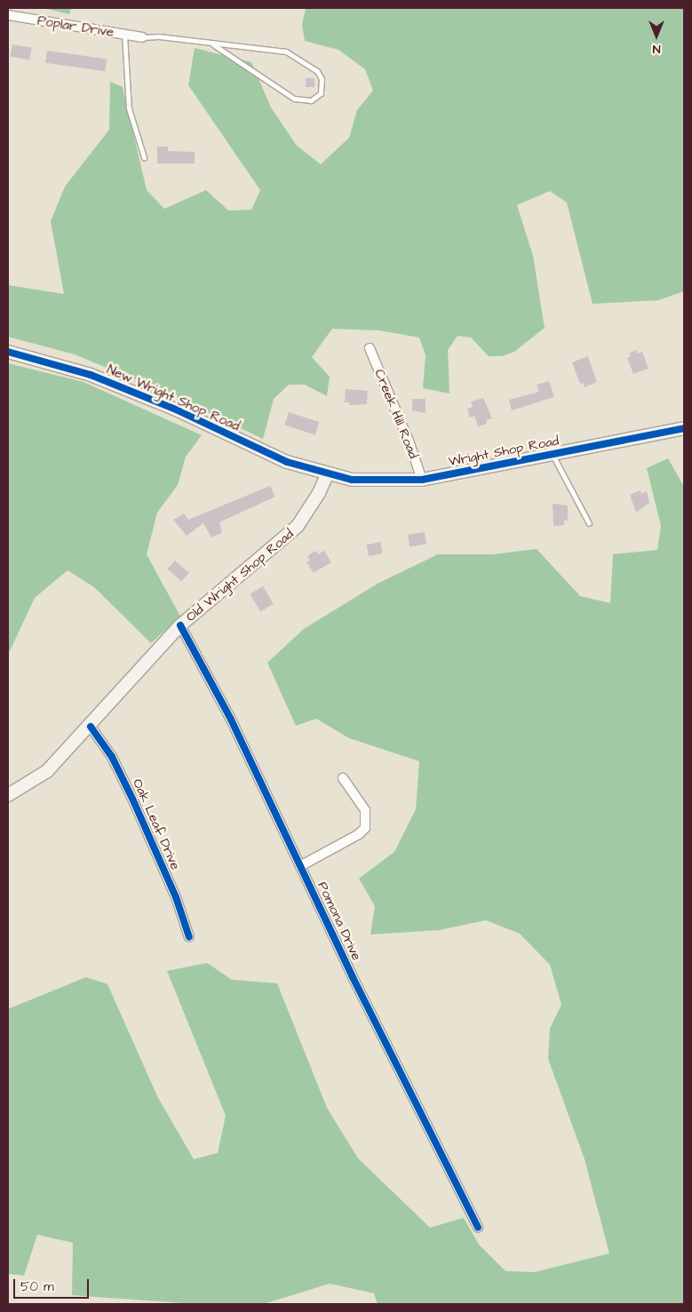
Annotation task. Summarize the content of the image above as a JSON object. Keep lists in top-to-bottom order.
{
  "streets": {
    "street": [
      "Poplar Drive",
      "New Wright Shop Road",
      "Creek Hill Road",
      "Wright Shop Road",
      "Old Wright Shop Road",
      "Oak Leaf Drive",
      "Pomona Drive"
    ]
  },
  "crossings": [
    ["New Wright Shop Road", "Wright Shop Road"],
    ["New Wright Shop Road", "Old Wright Shop Road"],
    ["Creek Hill Road", "Wright Shop Road"],
    ["Wright Shop Road", "Old Wright Shop Road"],
    ["Old Wright Shop Road", "Oak Leaf Drive"],
    ["Old Wright Shop Road", "Pomona Drive"]
  ],
  "scale_bar": "50 m",
  "north": "bottom"
}
